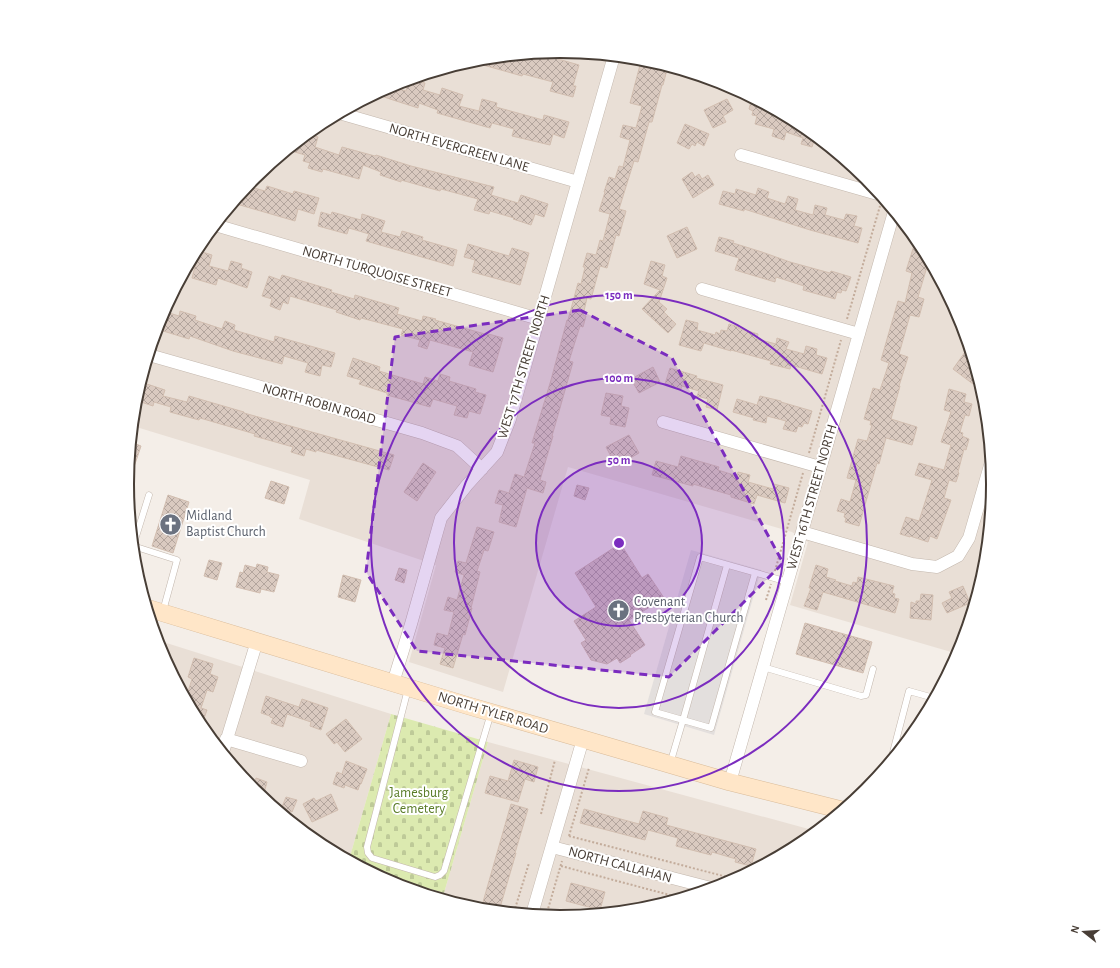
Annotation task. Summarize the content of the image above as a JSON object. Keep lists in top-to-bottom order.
{
  "streets": {
    "main road": ["NORTH TYLER ROAD"],
    "street": [
      "NORTH EVERGREEN LANE",
      "NORTH TURQUOISE STREET",
      "WEST 17TH STREET NORTH",
      "NORTH ROBIN ROAD",
      "WEST 16TH STREET NORTH",
      "NORTH CALLAHAN"
    ]
  },
  "crossings": [
    ["NORTH EVERGREEN LANE", "WEST 17TH STREET NORTH"],
    ["NORTH TURQUOISE STREET", "WEST 17TH STREET NORTH"],
    ["WEST 17TH STREET NORTH", "NORTH ROBIN ROAD"],
    ["WEST 17TH STREET NORTH", "NORTH TYLER ROAD"],
    ["WEST 16TH STREET NORTH", "NORTH TYLER ROAD"]
  ],
  "parks": ["Jamesburg Cemetery"],
  "places": {
    "church": ["Midland Baptist Church", "Covenant Presbyterian Church"]
  },
  "north": "left",
  "rings": ["150 m", "100 m", "50 m"]
}
